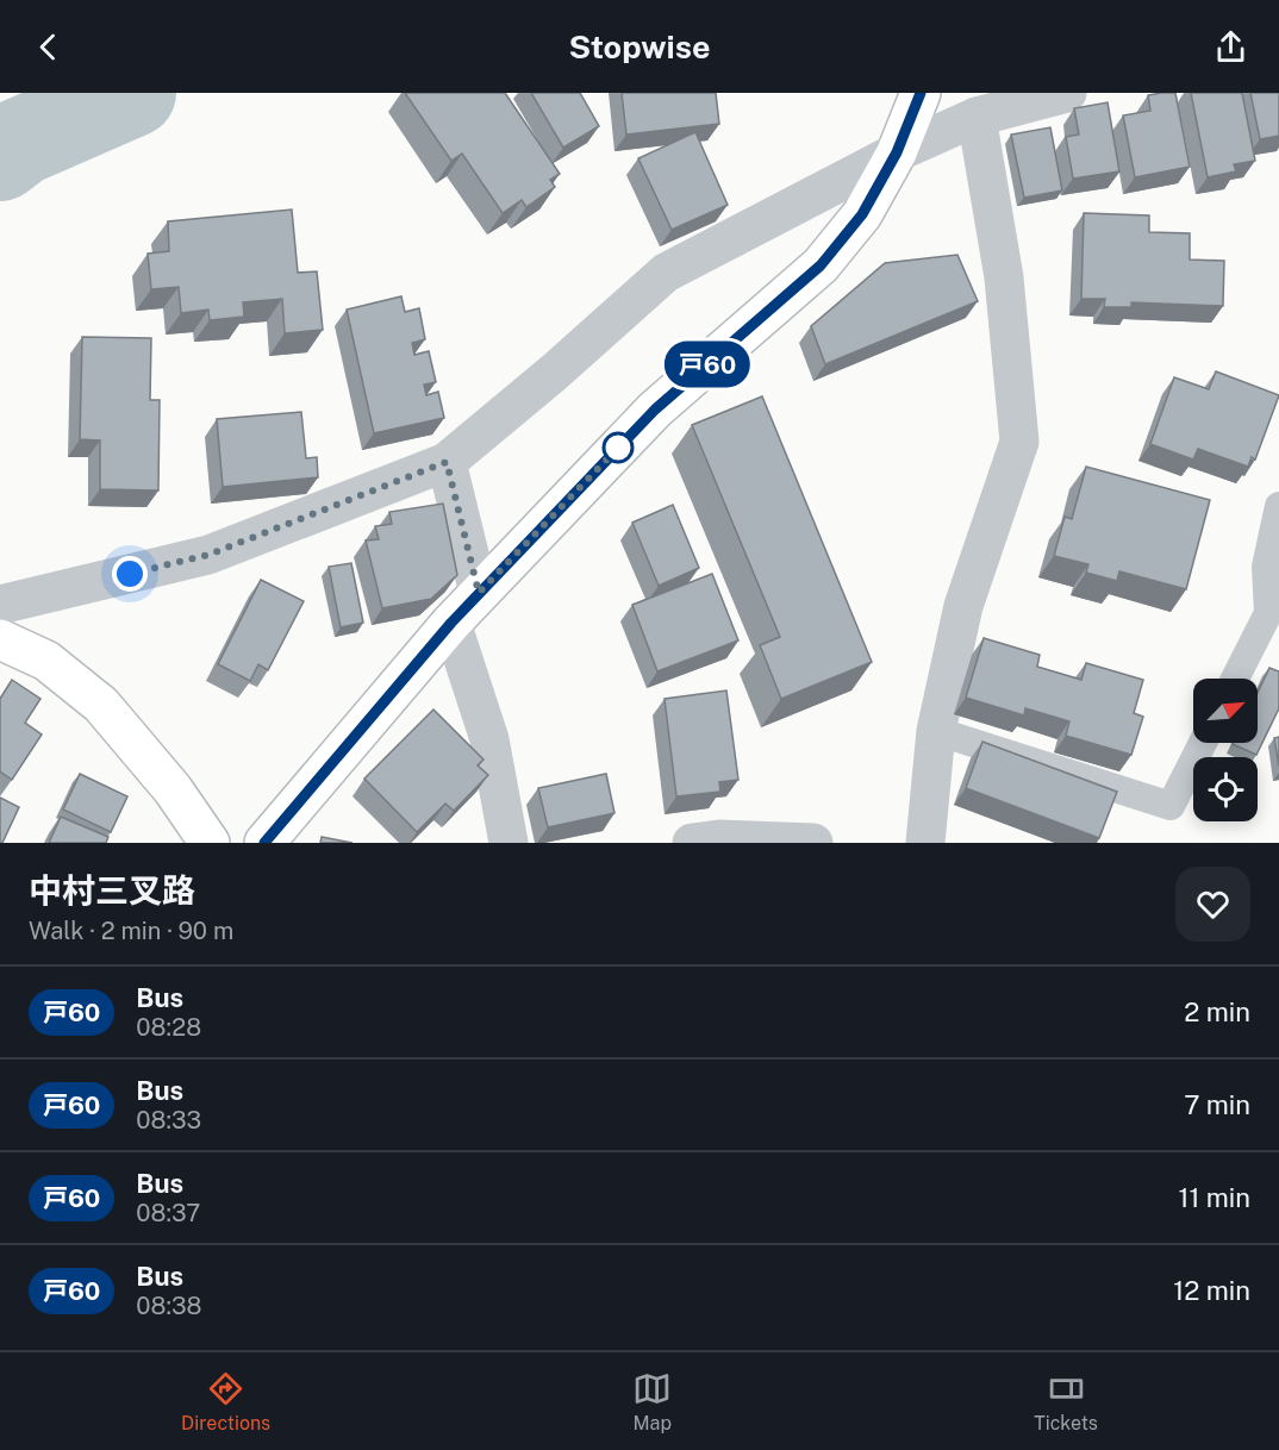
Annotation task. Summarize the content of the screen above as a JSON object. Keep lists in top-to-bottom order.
{
  "lines": ["bus line 戸60"],
  "north": "top right",
  "page": {
    "header": "Stopwise",
    "on_map": "戸60",
    "heading": ["中村三叉路", "Walk · 2 min · 90 m"],
    "list": [
      {
        "mark": "戸60",
        "name": "Bus",
        "note": "08:28",
        "value": "2 min"
      },
      {
        "mark": "戸60",
        "name": "Bus",
        "note": "08:33",
        "value": "7 min"
      },
      {
        "mark": "戸60",
        "name": "Bus",
        "note": "08:37",
        "value": "11 min"
      },
      {
        "mark": "戸60",
        "name": "Bus",
        "note": "08:38",
        "value": "12 min"
      }
    ],
    "tabs": ["Directions", "Map", "Tickets"]
  }
}
